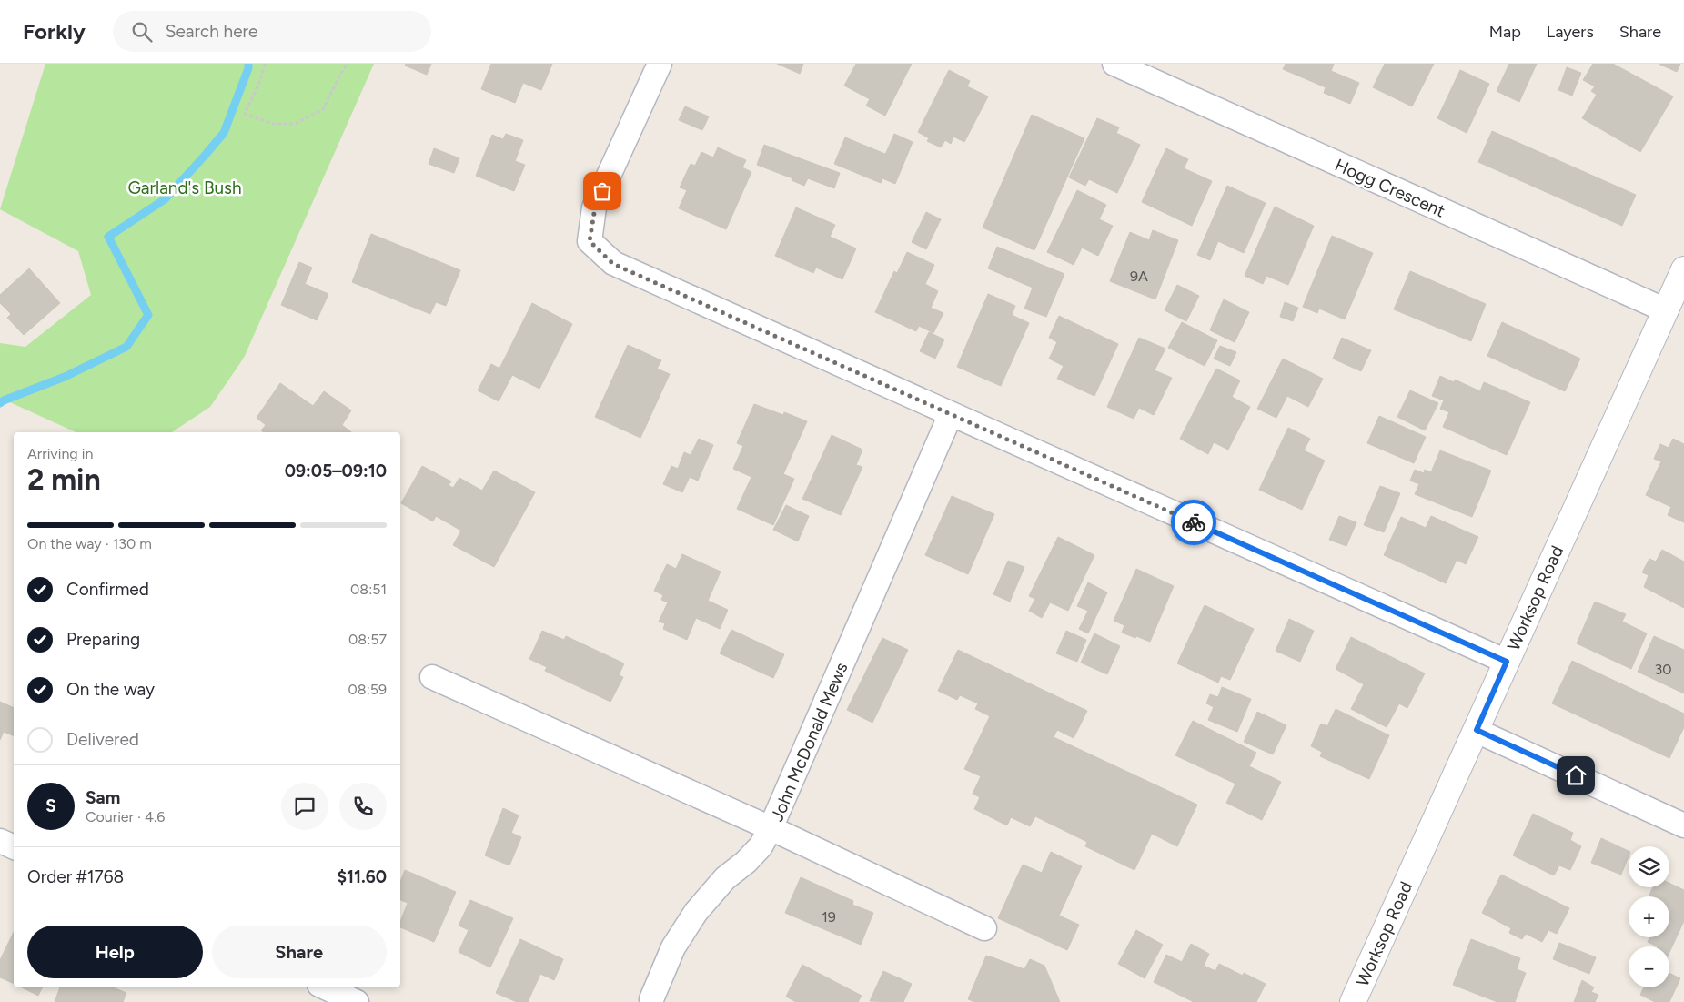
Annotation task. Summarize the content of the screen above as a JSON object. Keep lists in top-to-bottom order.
{
  "streets": {
    "street": ["Hogg Crescent", "Worksop Road", "John McDonald Mews"]
  },
  "crossings": [
    ["Hogg Crescent", "Worksop Road"]
  ],
  "parks": ["Garland's Bush"],
  "house_numbers": ["9A", "30", "19"],
  "page": {
    "header": "Forkly",
    "search": "Search here",
    "nav": ["Map", "Layers", "Share"],
    "heading": ["2 min", "Arriving in", "09:05–09:10"],
    "panel": [
      "Sam",
      "Courier · 4.6",
      "Order #1768",
      "$11.60"
    ],
    "bar": "On the way · 130 m",
    "list": [
      ["Confirmed", "08:51"],
      ["Preparing", "08:57"],
      ["On the way", "08:59"],
      "Delivered"
    ],
    "round": "S",
    "map_buttons": ["+", "−"],
    "buttons": ["Help", "Share"]
  }
}
